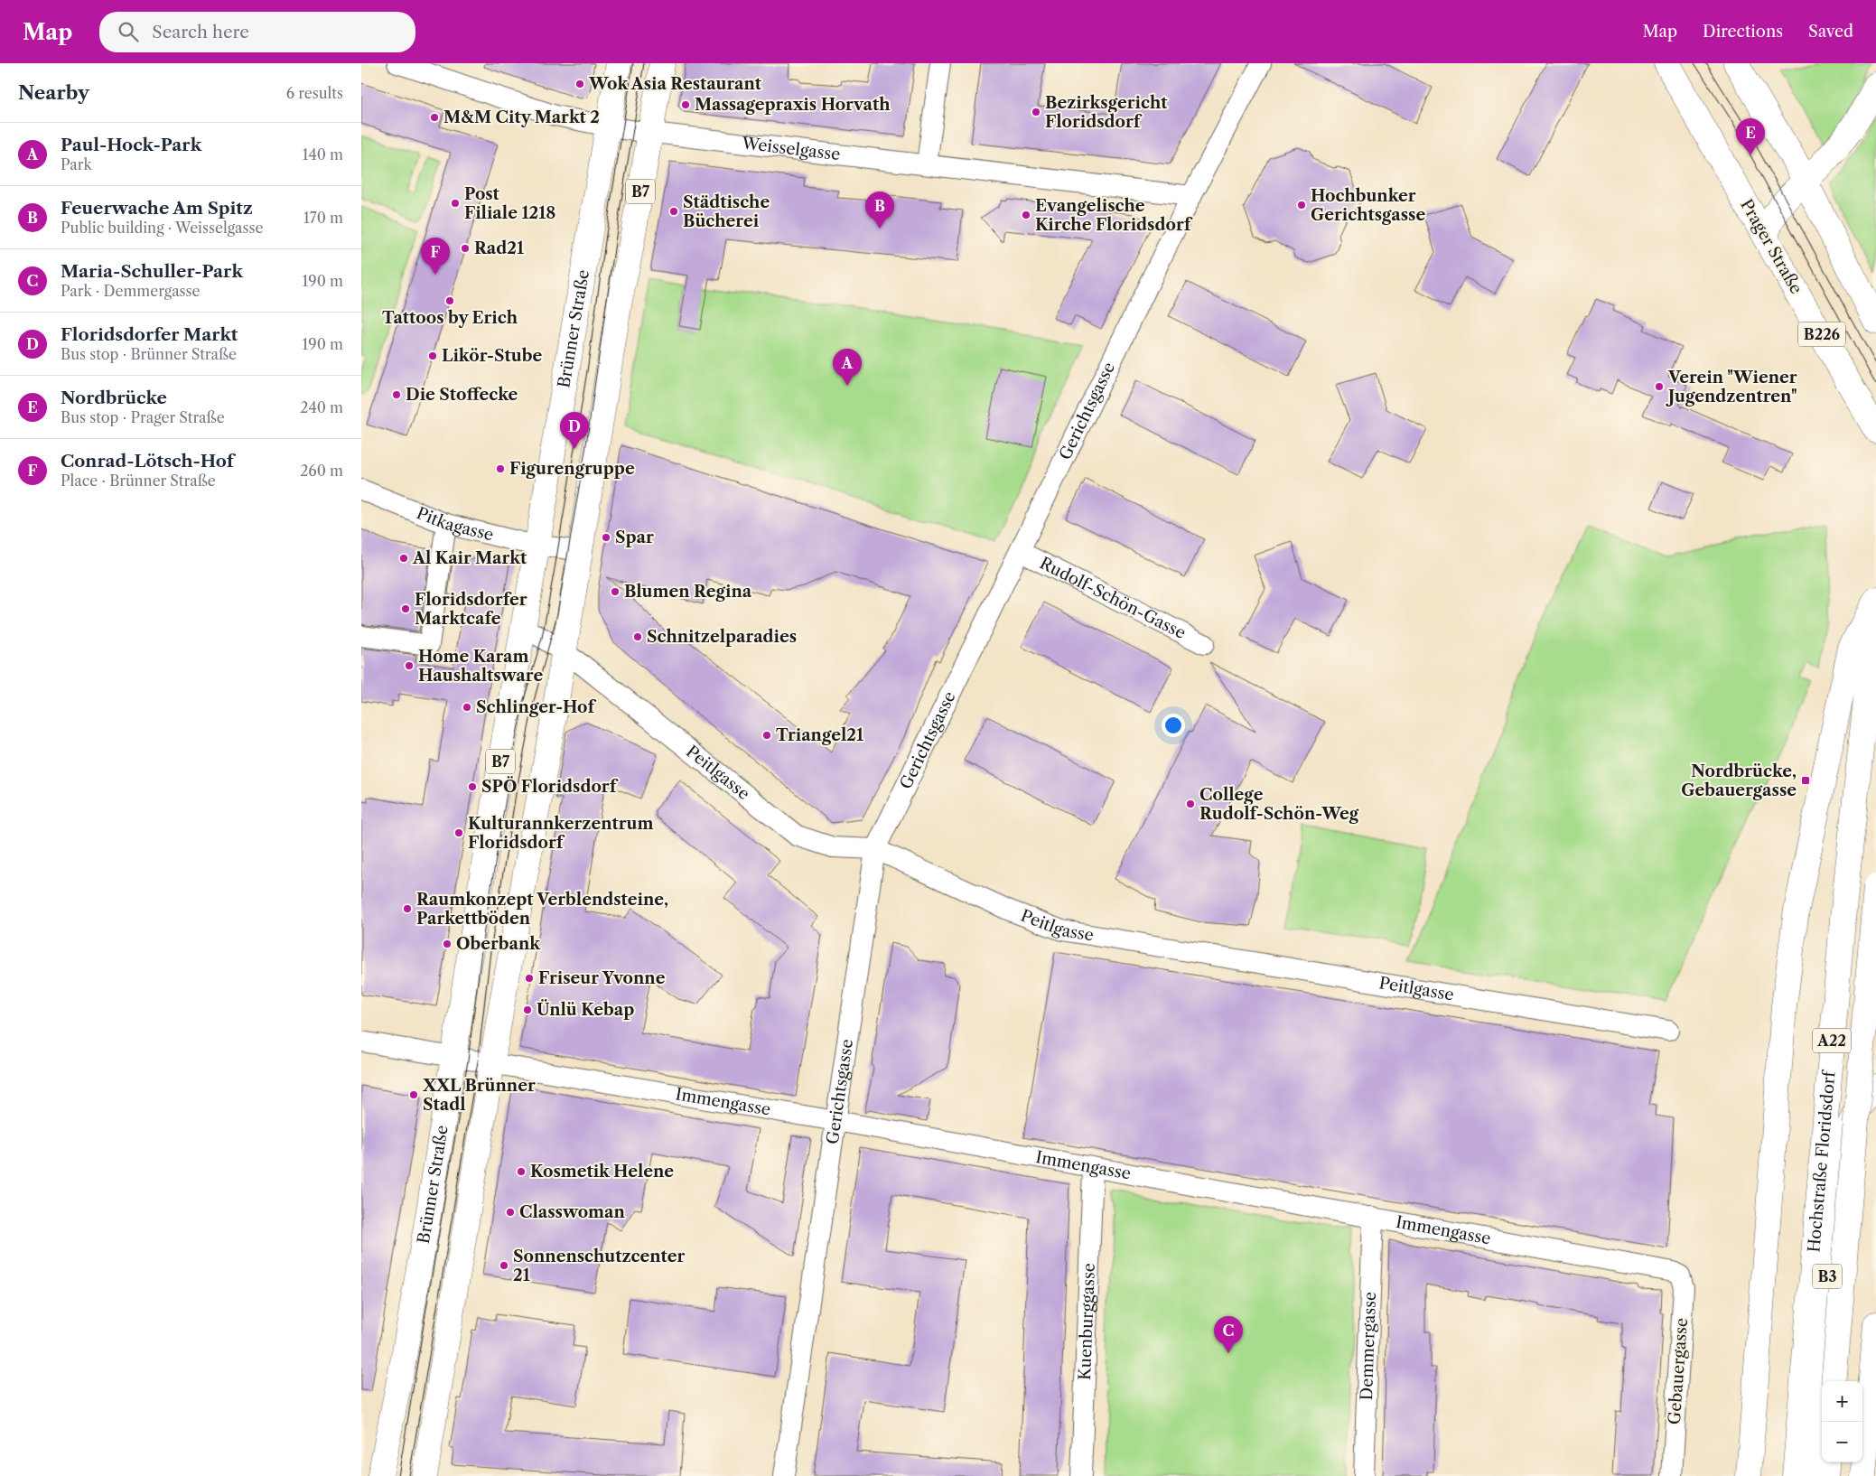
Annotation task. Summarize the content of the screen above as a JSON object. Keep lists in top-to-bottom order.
{
  "streets": {
    "main road": [
      "B7",
      "Prager Straße",
      "Brünner Straße",
      "B226",
      "A22",
      "Hochstraße Floridsdorf",
      "B3"
    ],
    "street": [
      "Weisselgasse",
      "Gerichtsgasse",
      "Pitkagasse",
      "Rudolf-Schön-Gasse",
      "Peitlgasse",
      "Immengasse",
      "Kuenburggasse",
      "Demmergasse",
      "Gebauergasse"
    ]
  },
  "crossings": [
    ["Weisselgasse", "B7"],
    ["Weisselgasse", "Brünner Straße"],
    ["Weisselgasse", "Gerichtsgasse"],
    ["B7", "Pitkagasse"],
    ["B7", "Peitlgasse"],
    ["B7", "Immengasse"],
    ["Brünner Straße", "Pitkagasse"],
    ["Brünner Straße", "Peitlgasse"],
    ["Brünner Straße", "Immengasse"],
    ["Gerichtsgasse", "Rudolf-Schön-Gasse"],
    ["Gerichtsgasse", "Peitlgasse"],
    ["Gerichtsgasse", "Immengasse"],
    ["Immengasse", "Kuenburggasse"],
    ["Immengasse", "Demmergasse"],
    ["Immengasse", "Gebauergasse"]
  ],
  "places": {
    "other": [
      "Wok Asia Restaurant",
      "Massagepraxis Horvath",
      "Bezirksgericht Floridsdorf",
      "M&M City Markt 2",
      "Post Filiale 1218",
      "Hochbunker Gerichtsgasse",
      "Städtische Bücherei",
      "Evangelische Kirche Floridsdorf",
      "Rad21",
      "Tattoos by Erich",
      "Likör-Stube",
      "Verein \"Wiener Jugendzentren\"",
      "Die Stoffecke",
      "Figurengruppe",
      "Spar",
      "Al Kair Markt",
      "Blumen Regina",
      "Floridsdorfer Marktcafe",
      "Schnitzelparadies",
      "Home Karam Haushaltsware",
      "Schlinger-Hof",
      "Triangel21",
      "SPÖ Floridsdorf",
      "College Rudolf-Schön-Weg",
      "Kulturannkerzentrum Floridsdorf",
      "Raumkonzept Verblendsteine, Parkettböden",
      "Oberbank",
      "Friseur Yvonne",
      "Ünlü Kebap",
      "XXL Brünner Stadl",
      "Kosmetik Helene",
      "Classwoman",
      "Sonnenschutzcenter 21"
    ],
    "transit": ["Nordbrücke, Gebauergasse"]
  },
  "page": {
    "header": "Map",
    "search": "Search here",
    "nav": ["Map", "Directions", "Saved"],
    "heading": ["Nearby", "6 results"],
    "pins": [
      "E",
      "B",
      "F",
      "A",
      "D",
      "C"
    ],
    "list": [
      {
        "mark": "A",
        "name": "Paul-Hock-Park",
        "note": "Park",
        "value": "140 m"
      },
      {
        "mark": "B",
        "name": "Feuerwache Am Spitz",
        "note": "Public building · Weisselgasse",
        "value": "170 m"
      },
      {
        "mark": "C",
        "name": "Maria-Schuller-Park",
        "note": "Park · Demmergasse",
        "value": "190 m"
      },
      {
        "mark": "D",
        "name": "Floridsdorfer Markt",
        "note": "Bus stop · Brünner Straße",
        "value": "190 m"
      },
      {
        "mark": "E",
        "name": "Nordbrücke",
        "note": "Bus stop · Prager Straße",
        "value": "240 m"
      },
      {
        "mark": "F",
        "name": "Conrad-Lötsch-Hof",
        "note": "Place · Brünner Straße",
        "value": "260 m"
      }
    ],
    "map_buttons": ["+", "−"]
  }
}
